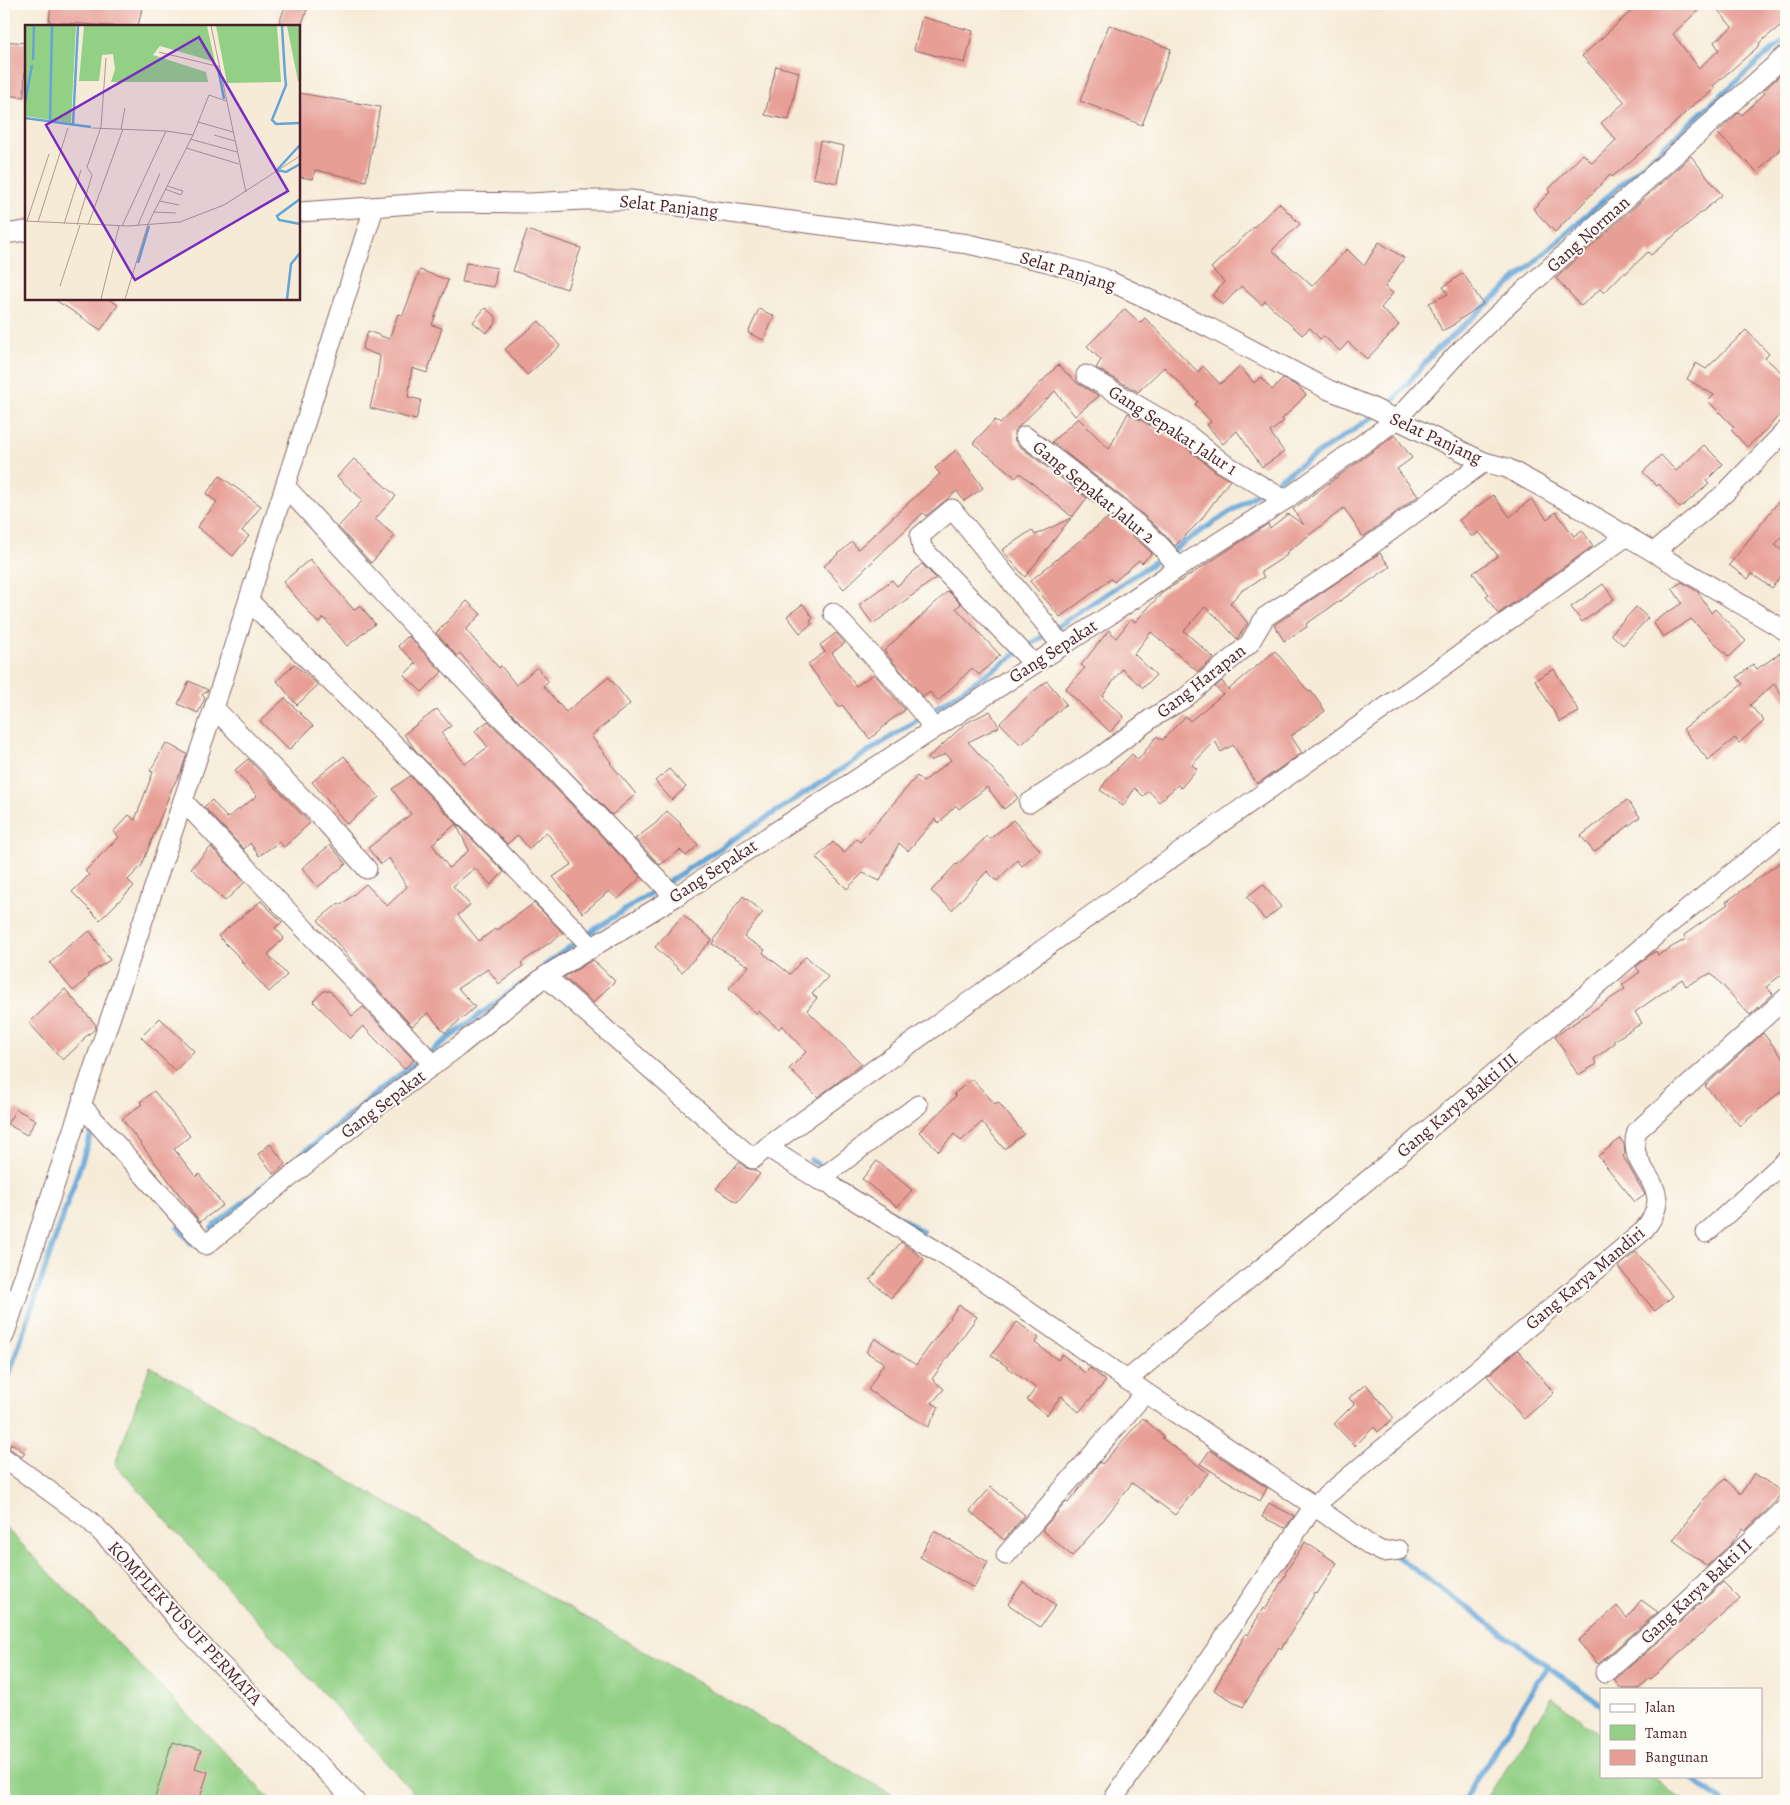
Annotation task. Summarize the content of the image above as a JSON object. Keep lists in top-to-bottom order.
{
  "streets": {
    "street": [
      "Selat Panjang",
      "Gang Norman",
      "Gang Sepakat Jalur 1",
      "Gang Sepakat Jalur 2",
      "Gang Sepakat",
      "Gang Harapan",
      "Gang Karya Bakti III",
      "Gang Karya Mandiri",
      "Gang Karya Bakti II",
      "KOMPLEK YUSUF PERMATA"
    ]
  },
  "crossings": [
    ["Selat Panjang", "Gang Norman"],
    ["Selat Panjang", "Gang Sepakat"],
    ["Selat Panjang", "Gang Harapan"],
    ["Gang Norman", "Gang Sepakat"],
    ["Gang Sepakat Jalur 1", "Gang Sepakat"],
    ["Gang Sepakat Jalur 2", "Gang Sepakat"]
  ],
  "legend": ["Jalan", "Taman", "Bangunan"]
}
